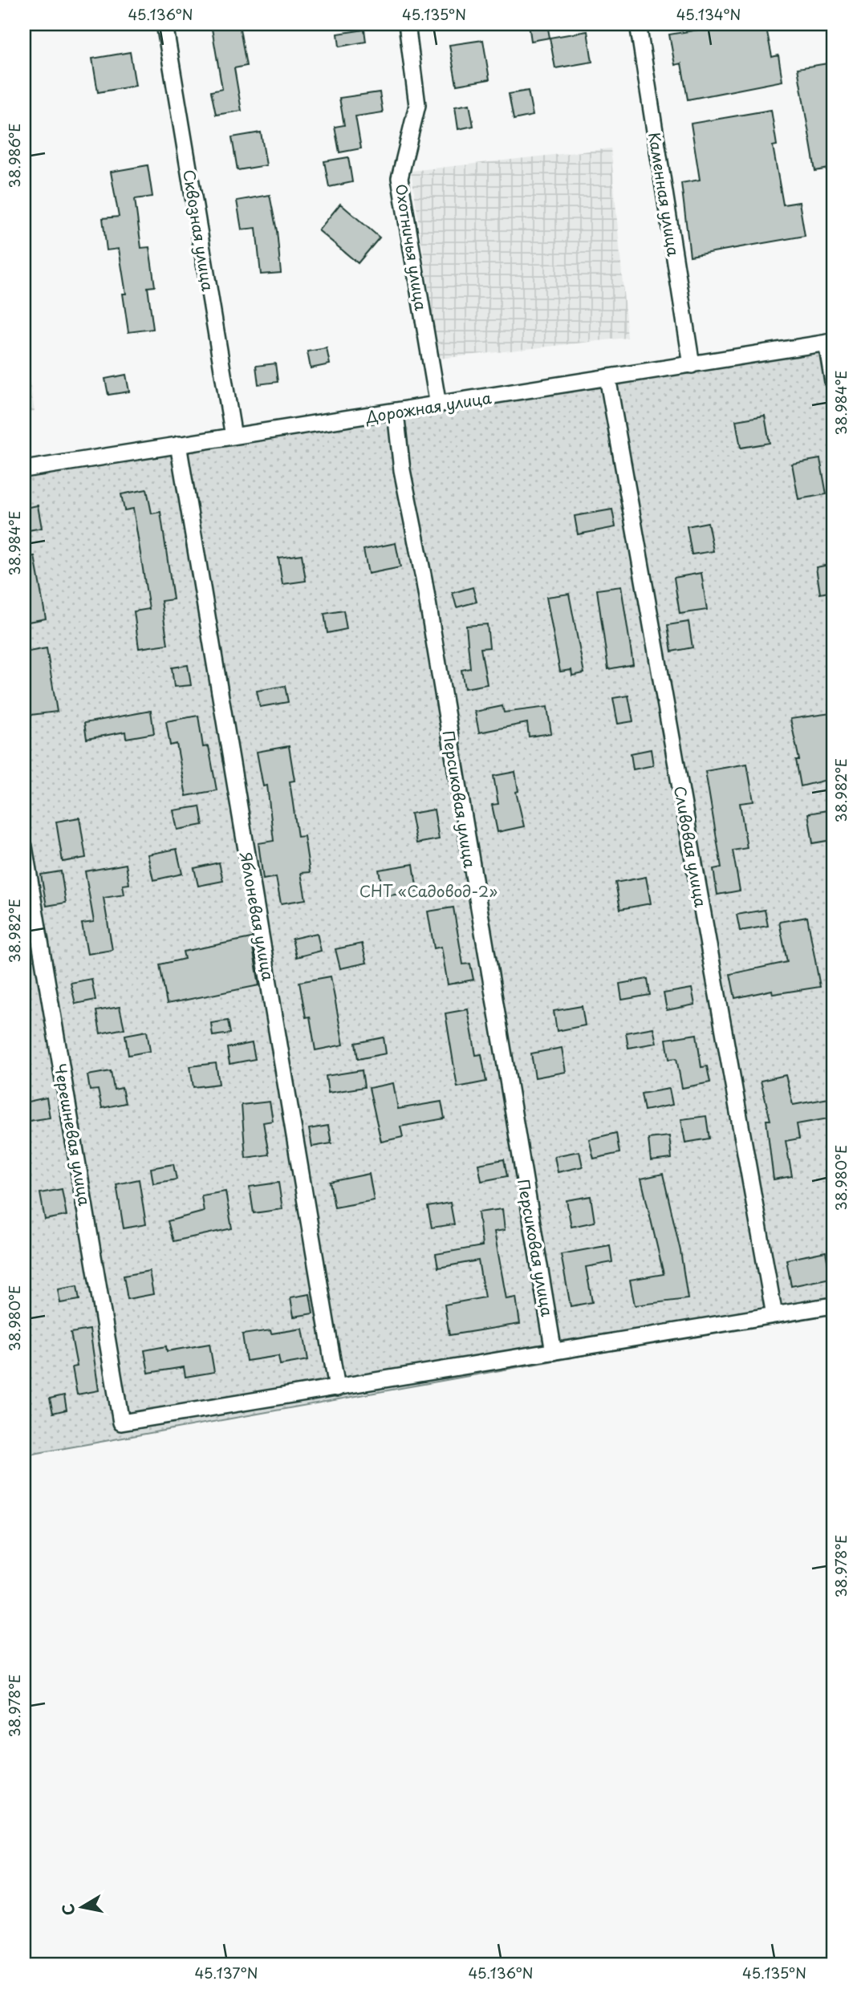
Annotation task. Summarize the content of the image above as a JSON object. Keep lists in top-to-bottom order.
{
  "streets": {
    "street": [
      "Каменная улица",
      "Сквозная улица",
      "Охотничья улица",
      "Дорожная улица",
      "Персиковая улица",
      "Сливовая улица",
      "Яблоневая улица",
      "Черешневая улица"
    ]
  },
  "crossings": [
    ["Каменная улица", "Дорожная улица"],
    ["Сквозная улица", "Дорожная улица"],
    ["Охотничья улица", "Дорожная улица"],
    ["Дорожная улица", "Персиковая улица"],
    ["Дорожная улица", "Сливовая улица"],
    ["Дорожная улица", "Яблоневая улица"],
    ["Яблоневая улица", "Черешневая улица"]
  ],
  "parks": ["СНТ «Садовод-2»"],
  "north": "left",
  "coordinates": [
    "45.136°N",
    "45.135°N",
    "45.134°N",
    "38.986°E",
    "38.984°E",
    "38.982°E",
    "38.980°E",
    "38.978°E",
    "45.137°N"
  ]
}
